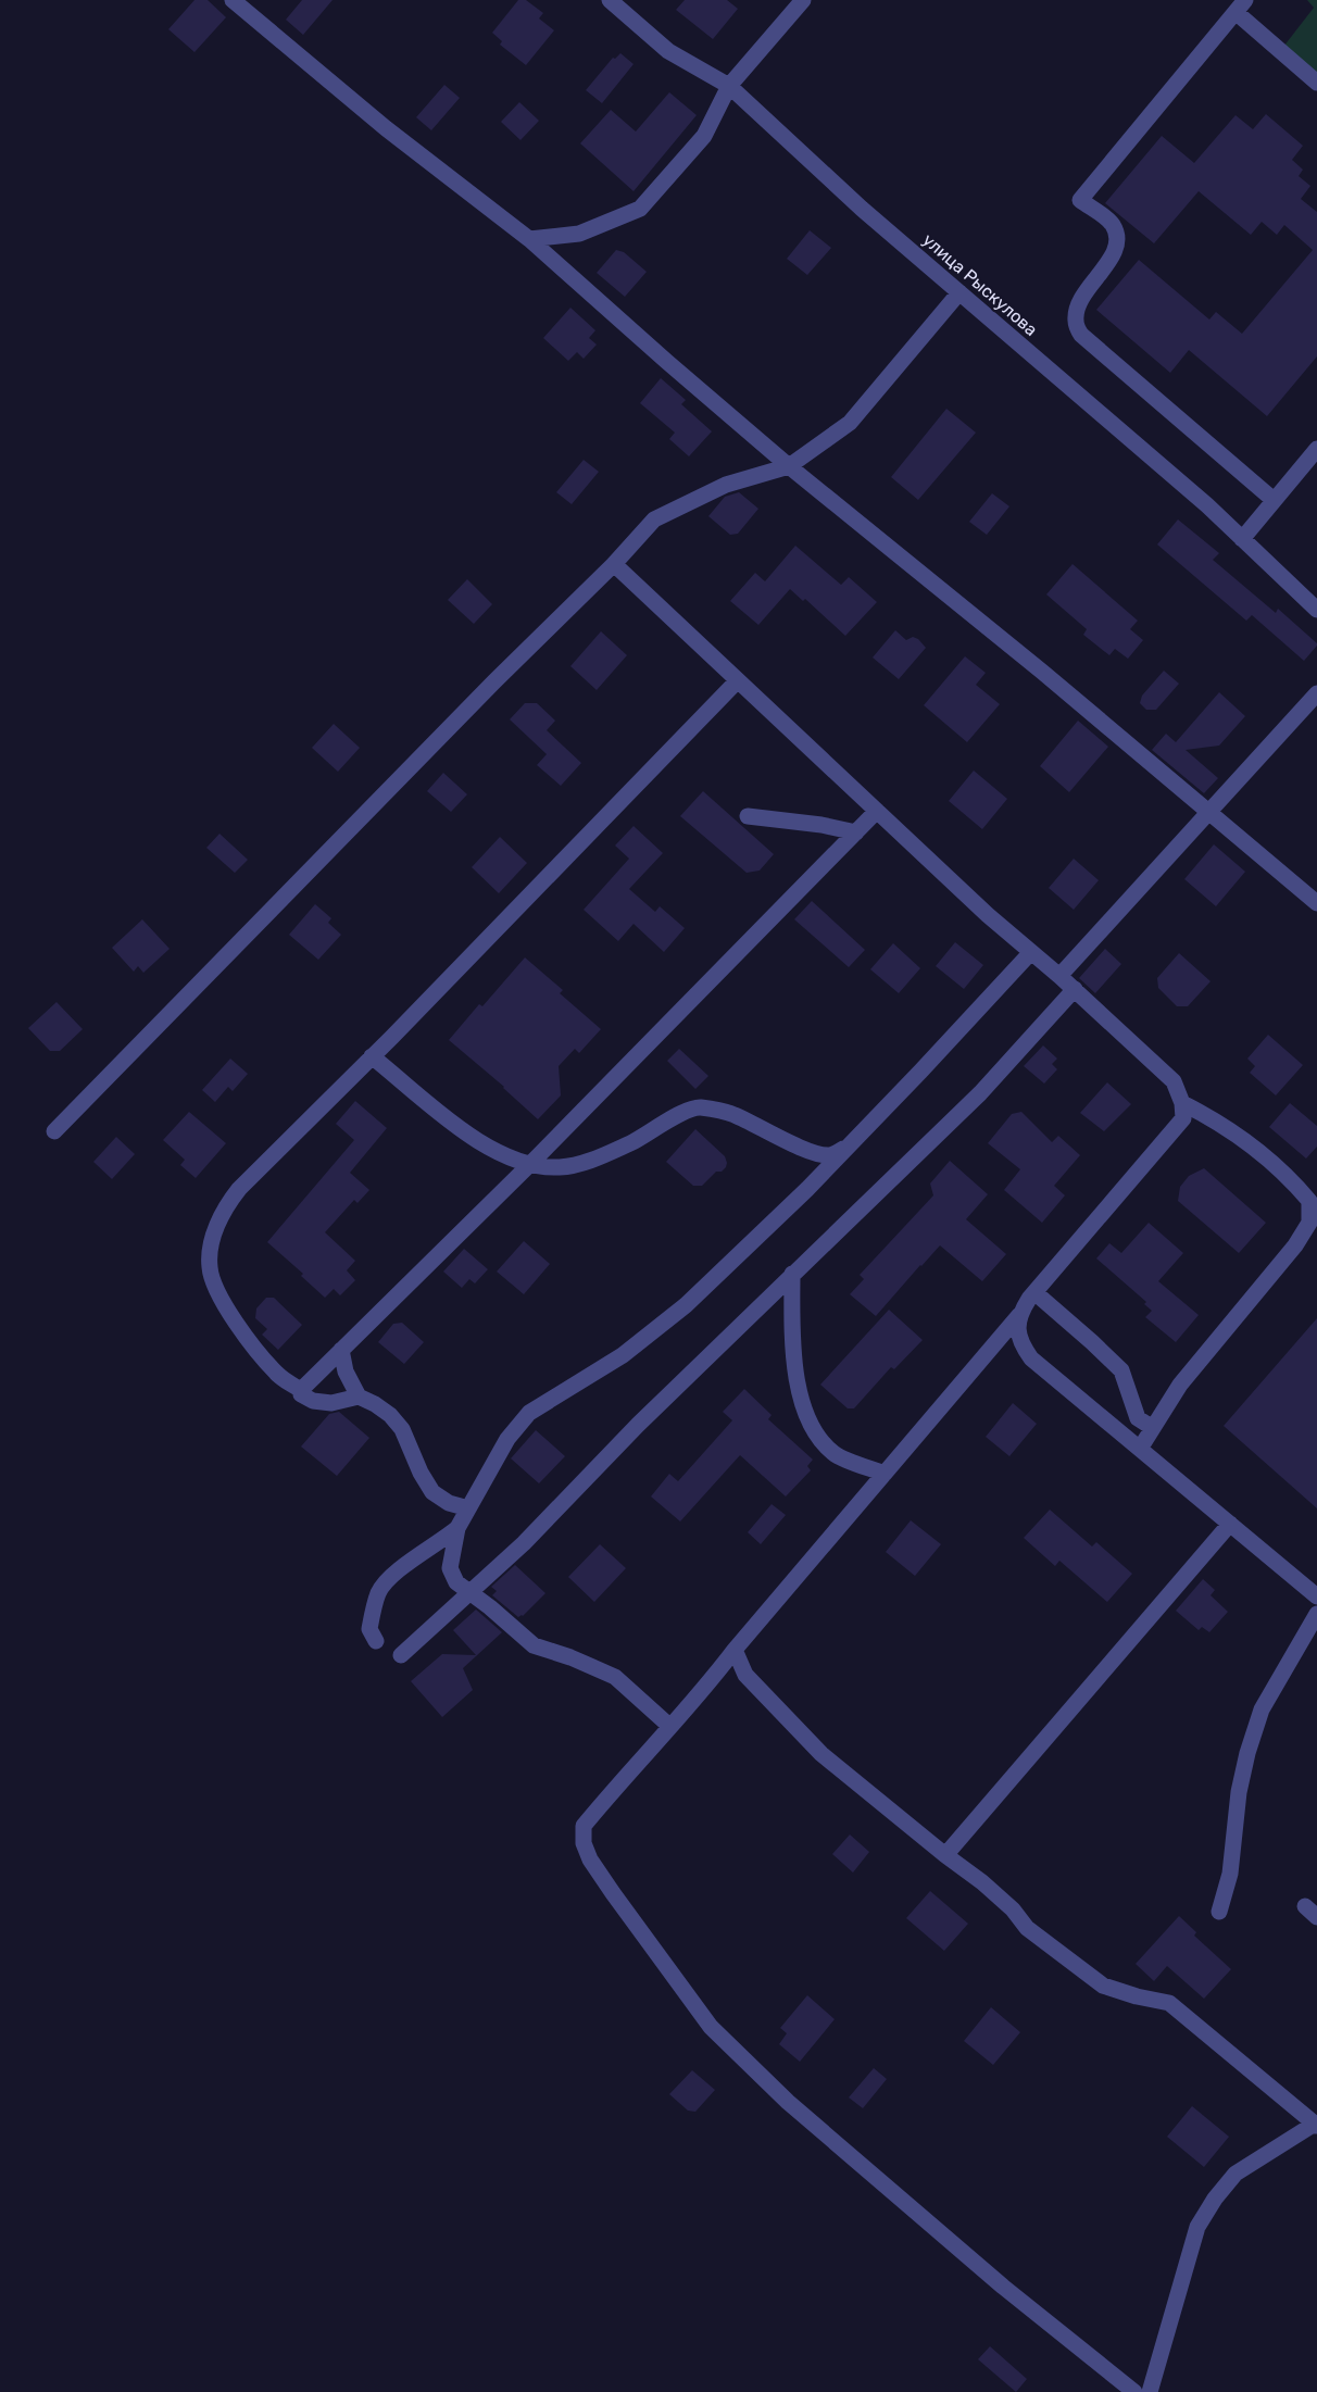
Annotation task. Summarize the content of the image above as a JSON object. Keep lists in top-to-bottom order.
{
  "streets": {
    "street": ["улица Рыскулова"]
  }
}
